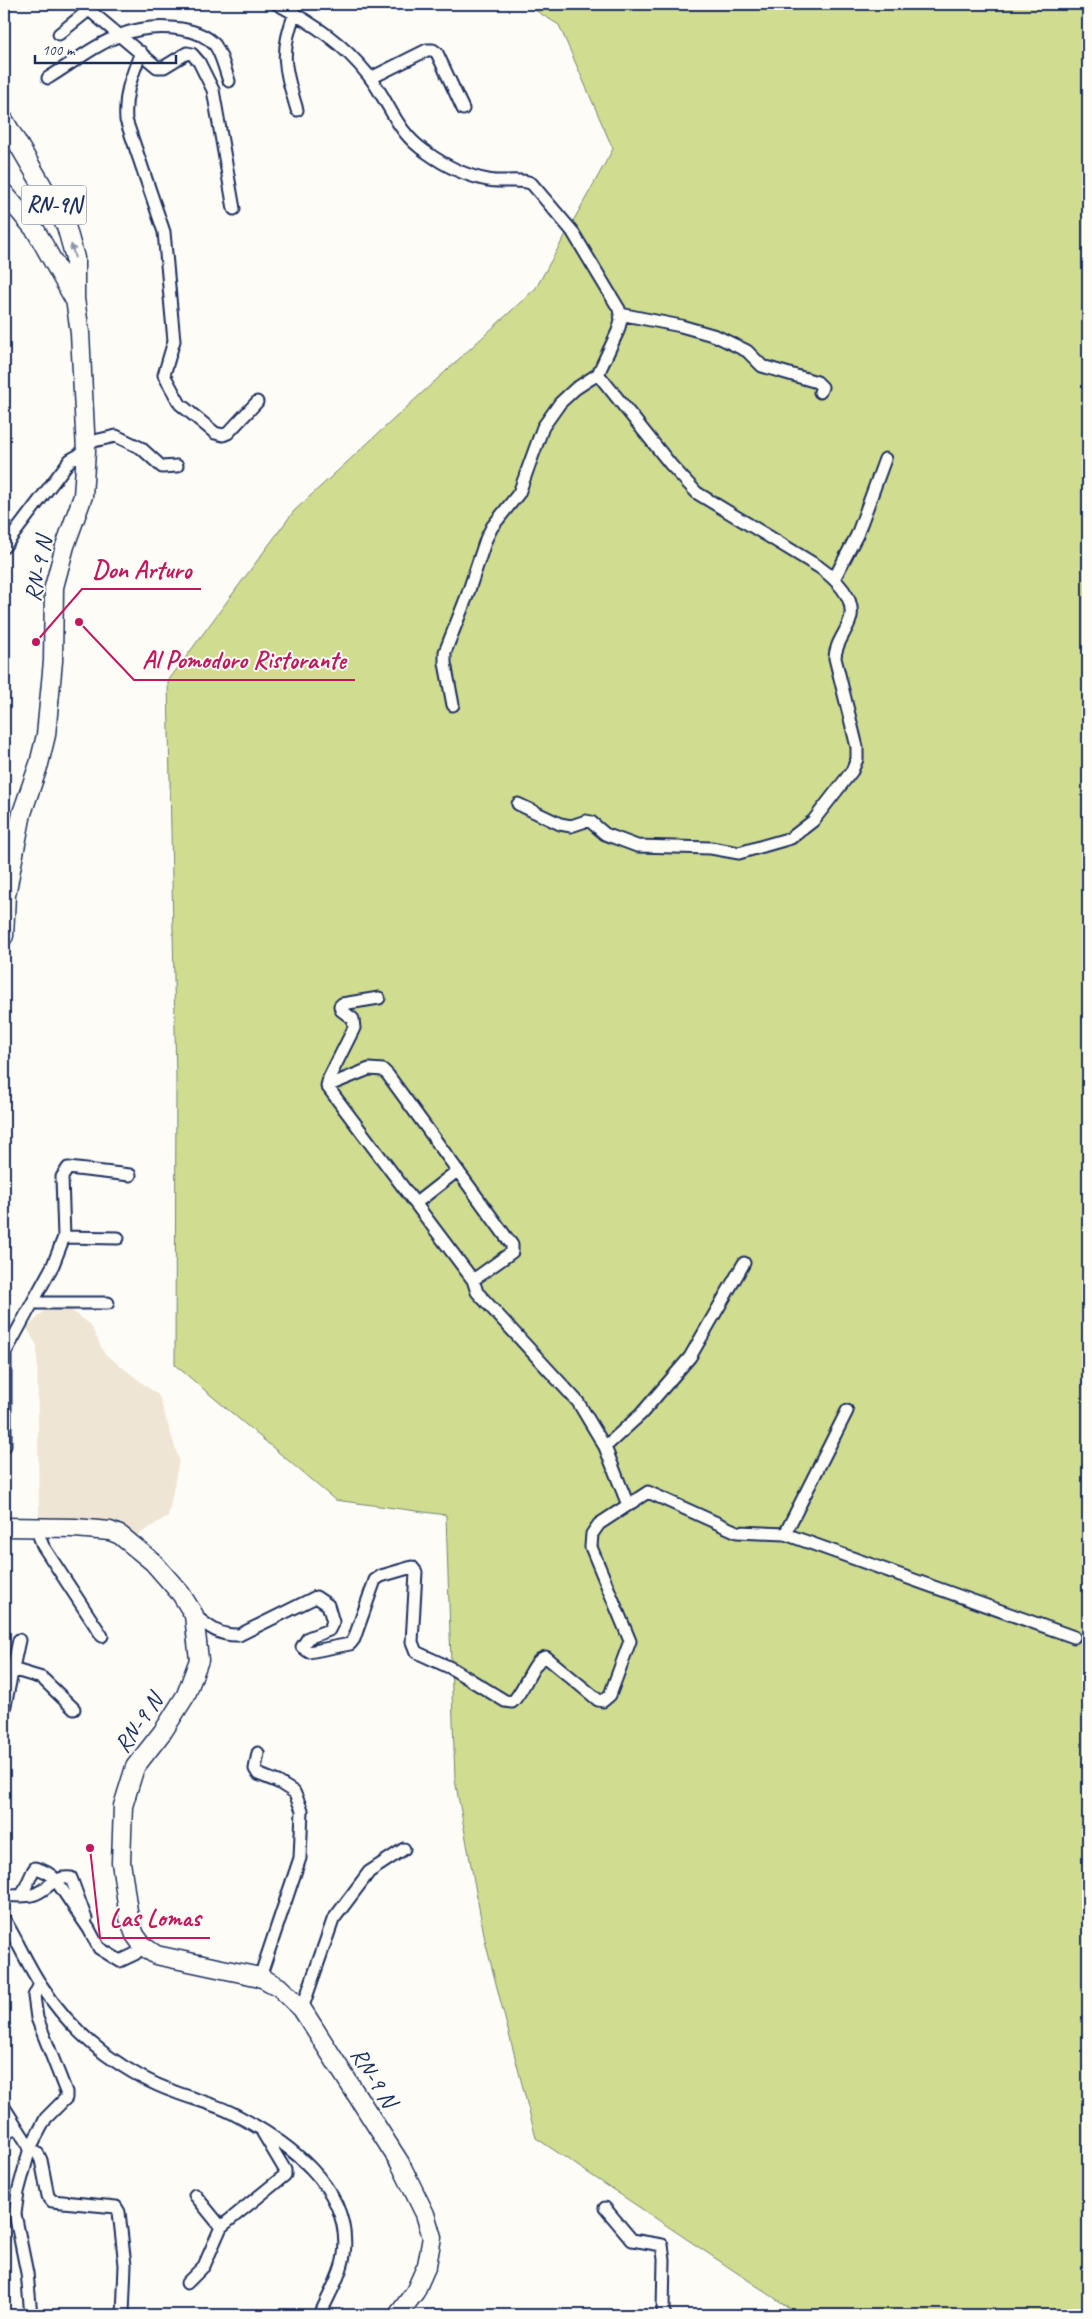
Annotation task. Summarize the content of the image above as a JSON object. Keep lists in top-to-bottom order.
{
  "streets": {
    "main road": ["RN-9N", "RN-9 N"]
  },
  "crossings": [
    ["RN-9N", "RN-9 N"]
  ],
  "places": ["Al Pomodoro Ristorante", "Don Arturo", "Las Lomas"],
  "scale_bar": "100 m"
}
